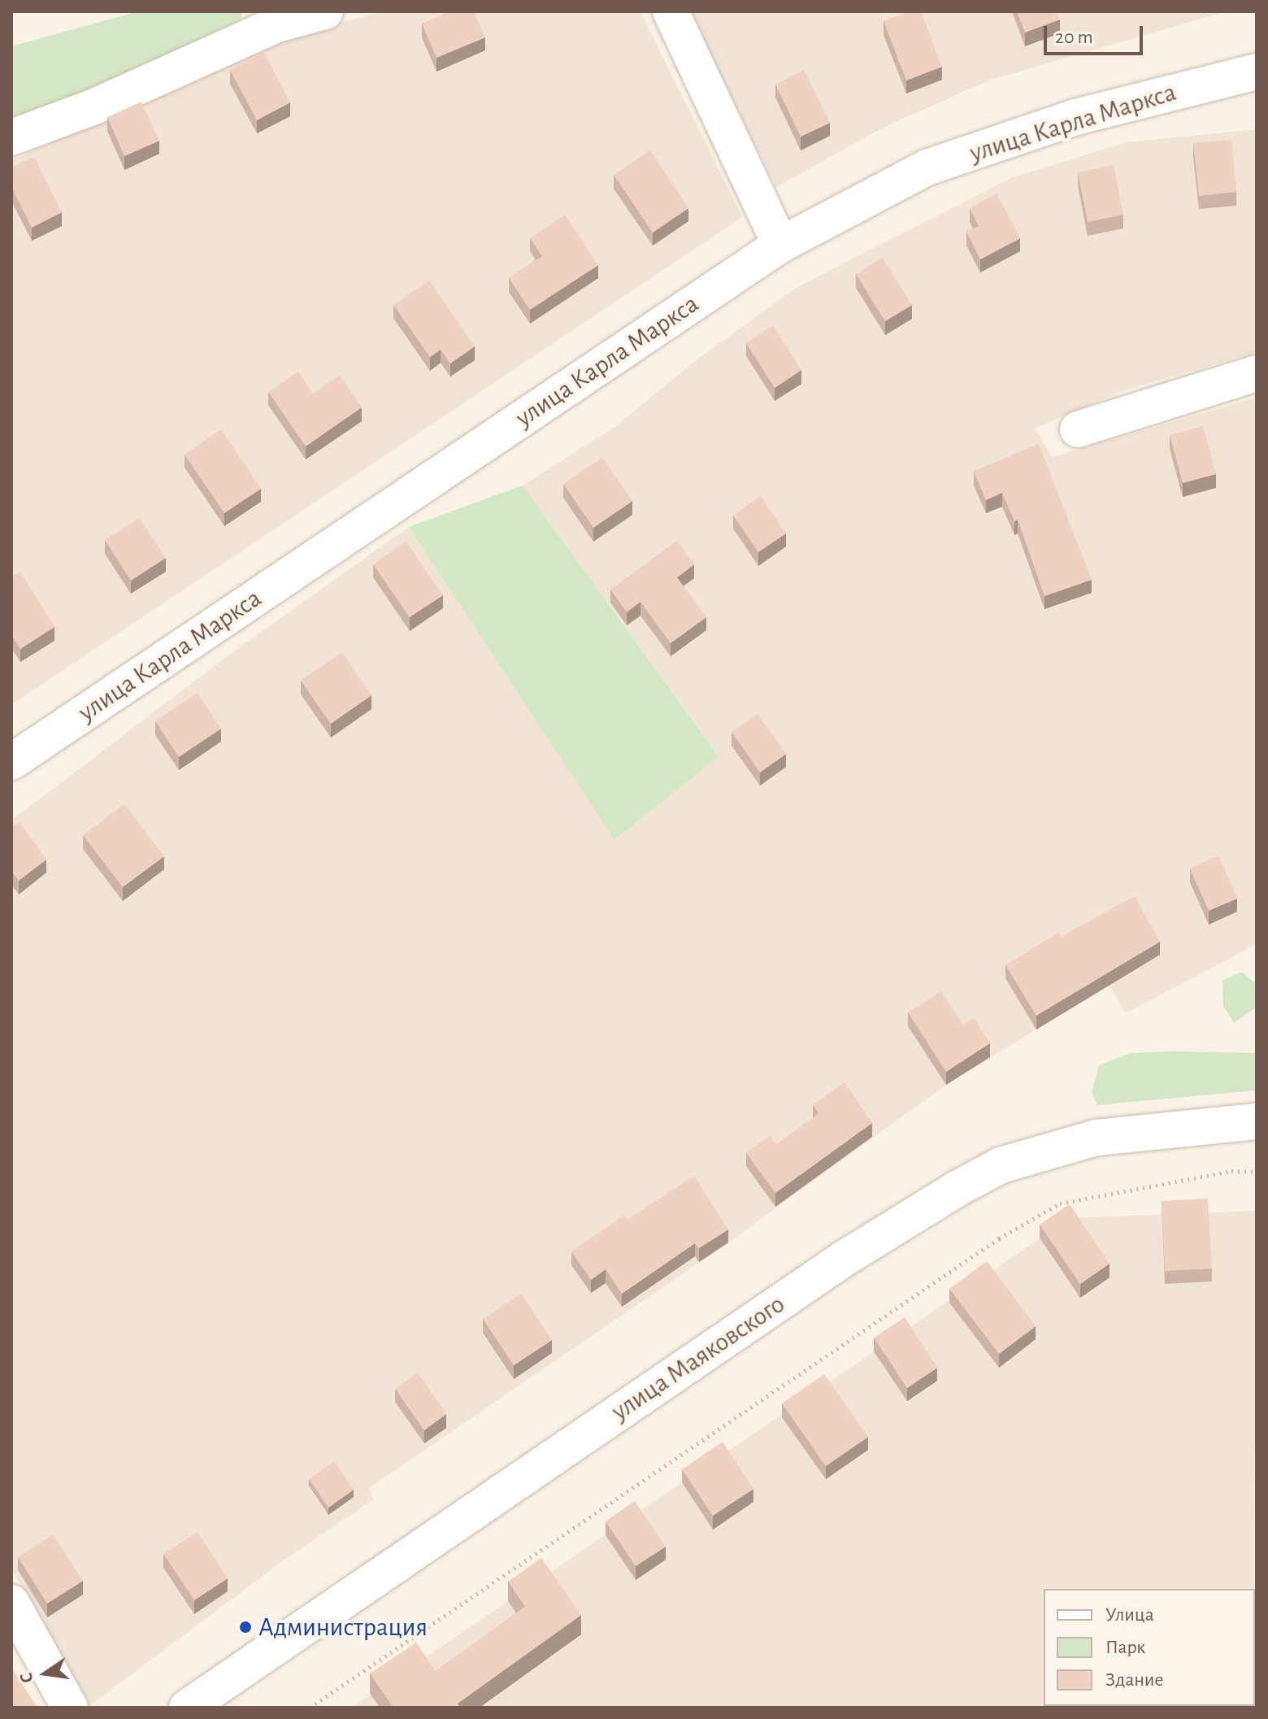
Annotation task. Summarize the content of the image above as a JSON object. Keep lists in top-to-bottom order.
{
  "streets": {
    "street": ["улица Карла Маркса", "улица Маяковского"]
  },
  "places": ["Администрация"],
  "legend": ["Улица", "Парк", "Здание"],
  "scale_bar": "20 m",
  "north": "left"
}
